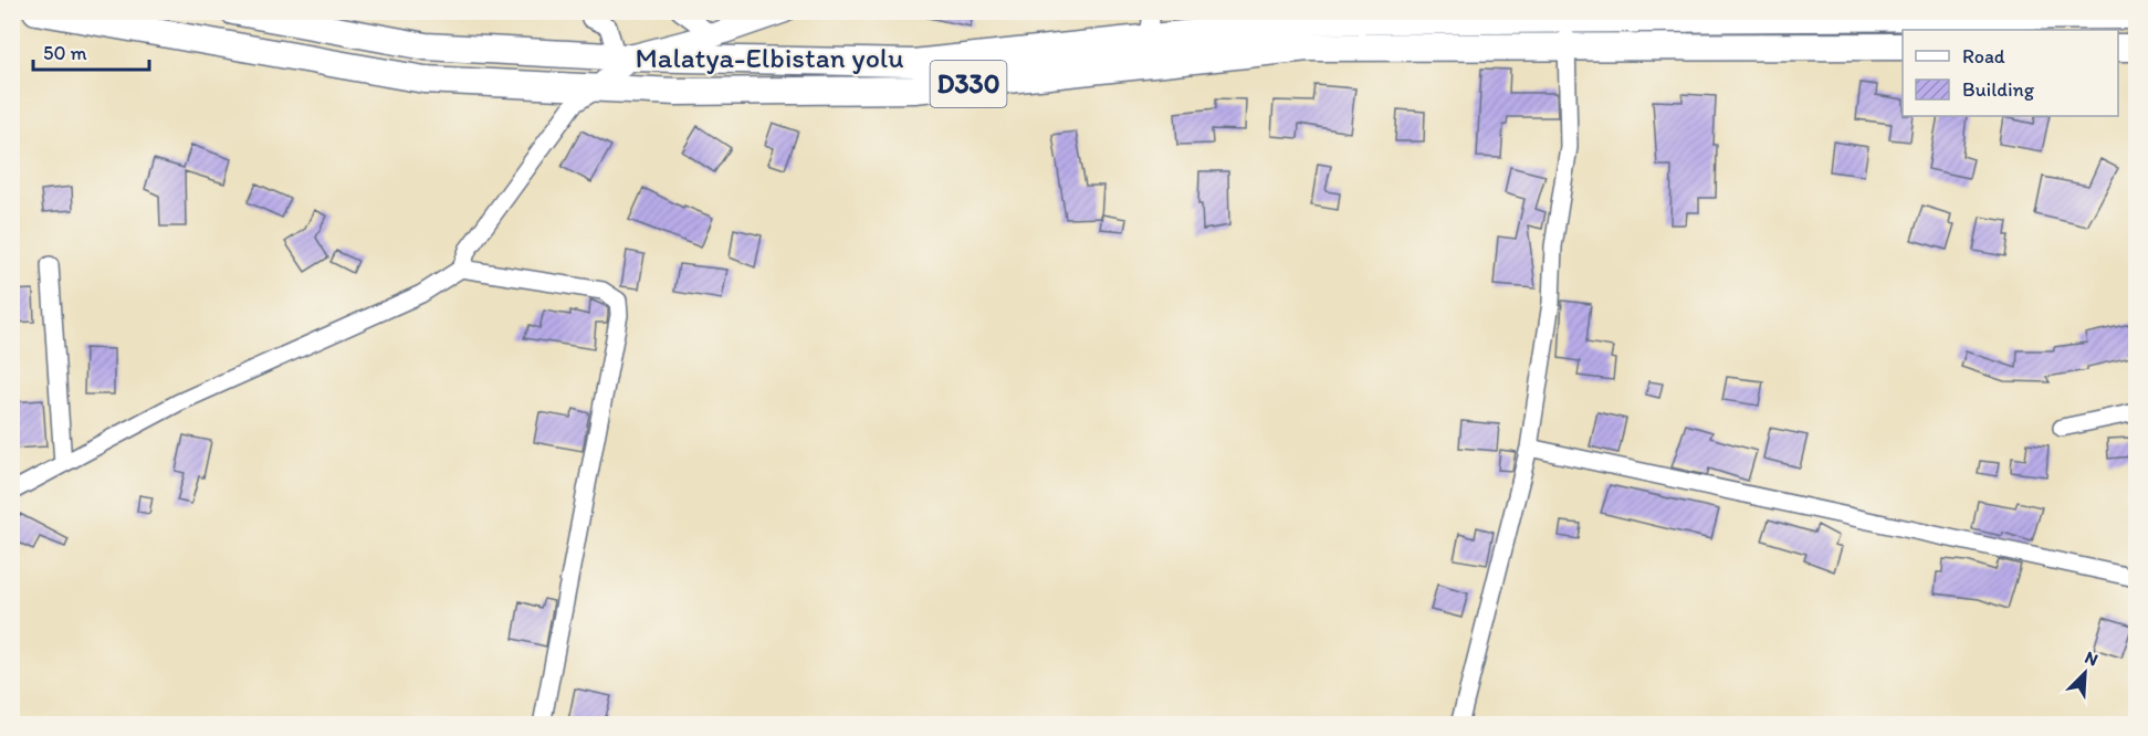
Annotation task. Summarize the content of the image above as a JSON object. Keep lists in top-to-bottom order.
{
  "streets": {
    "main road": ["Malatya-Elbistan yolu", "D330"]
  },
  "legend": ["Road", "Building"],
  "scale_bar": "50 m",
  "north": "top right"
}
